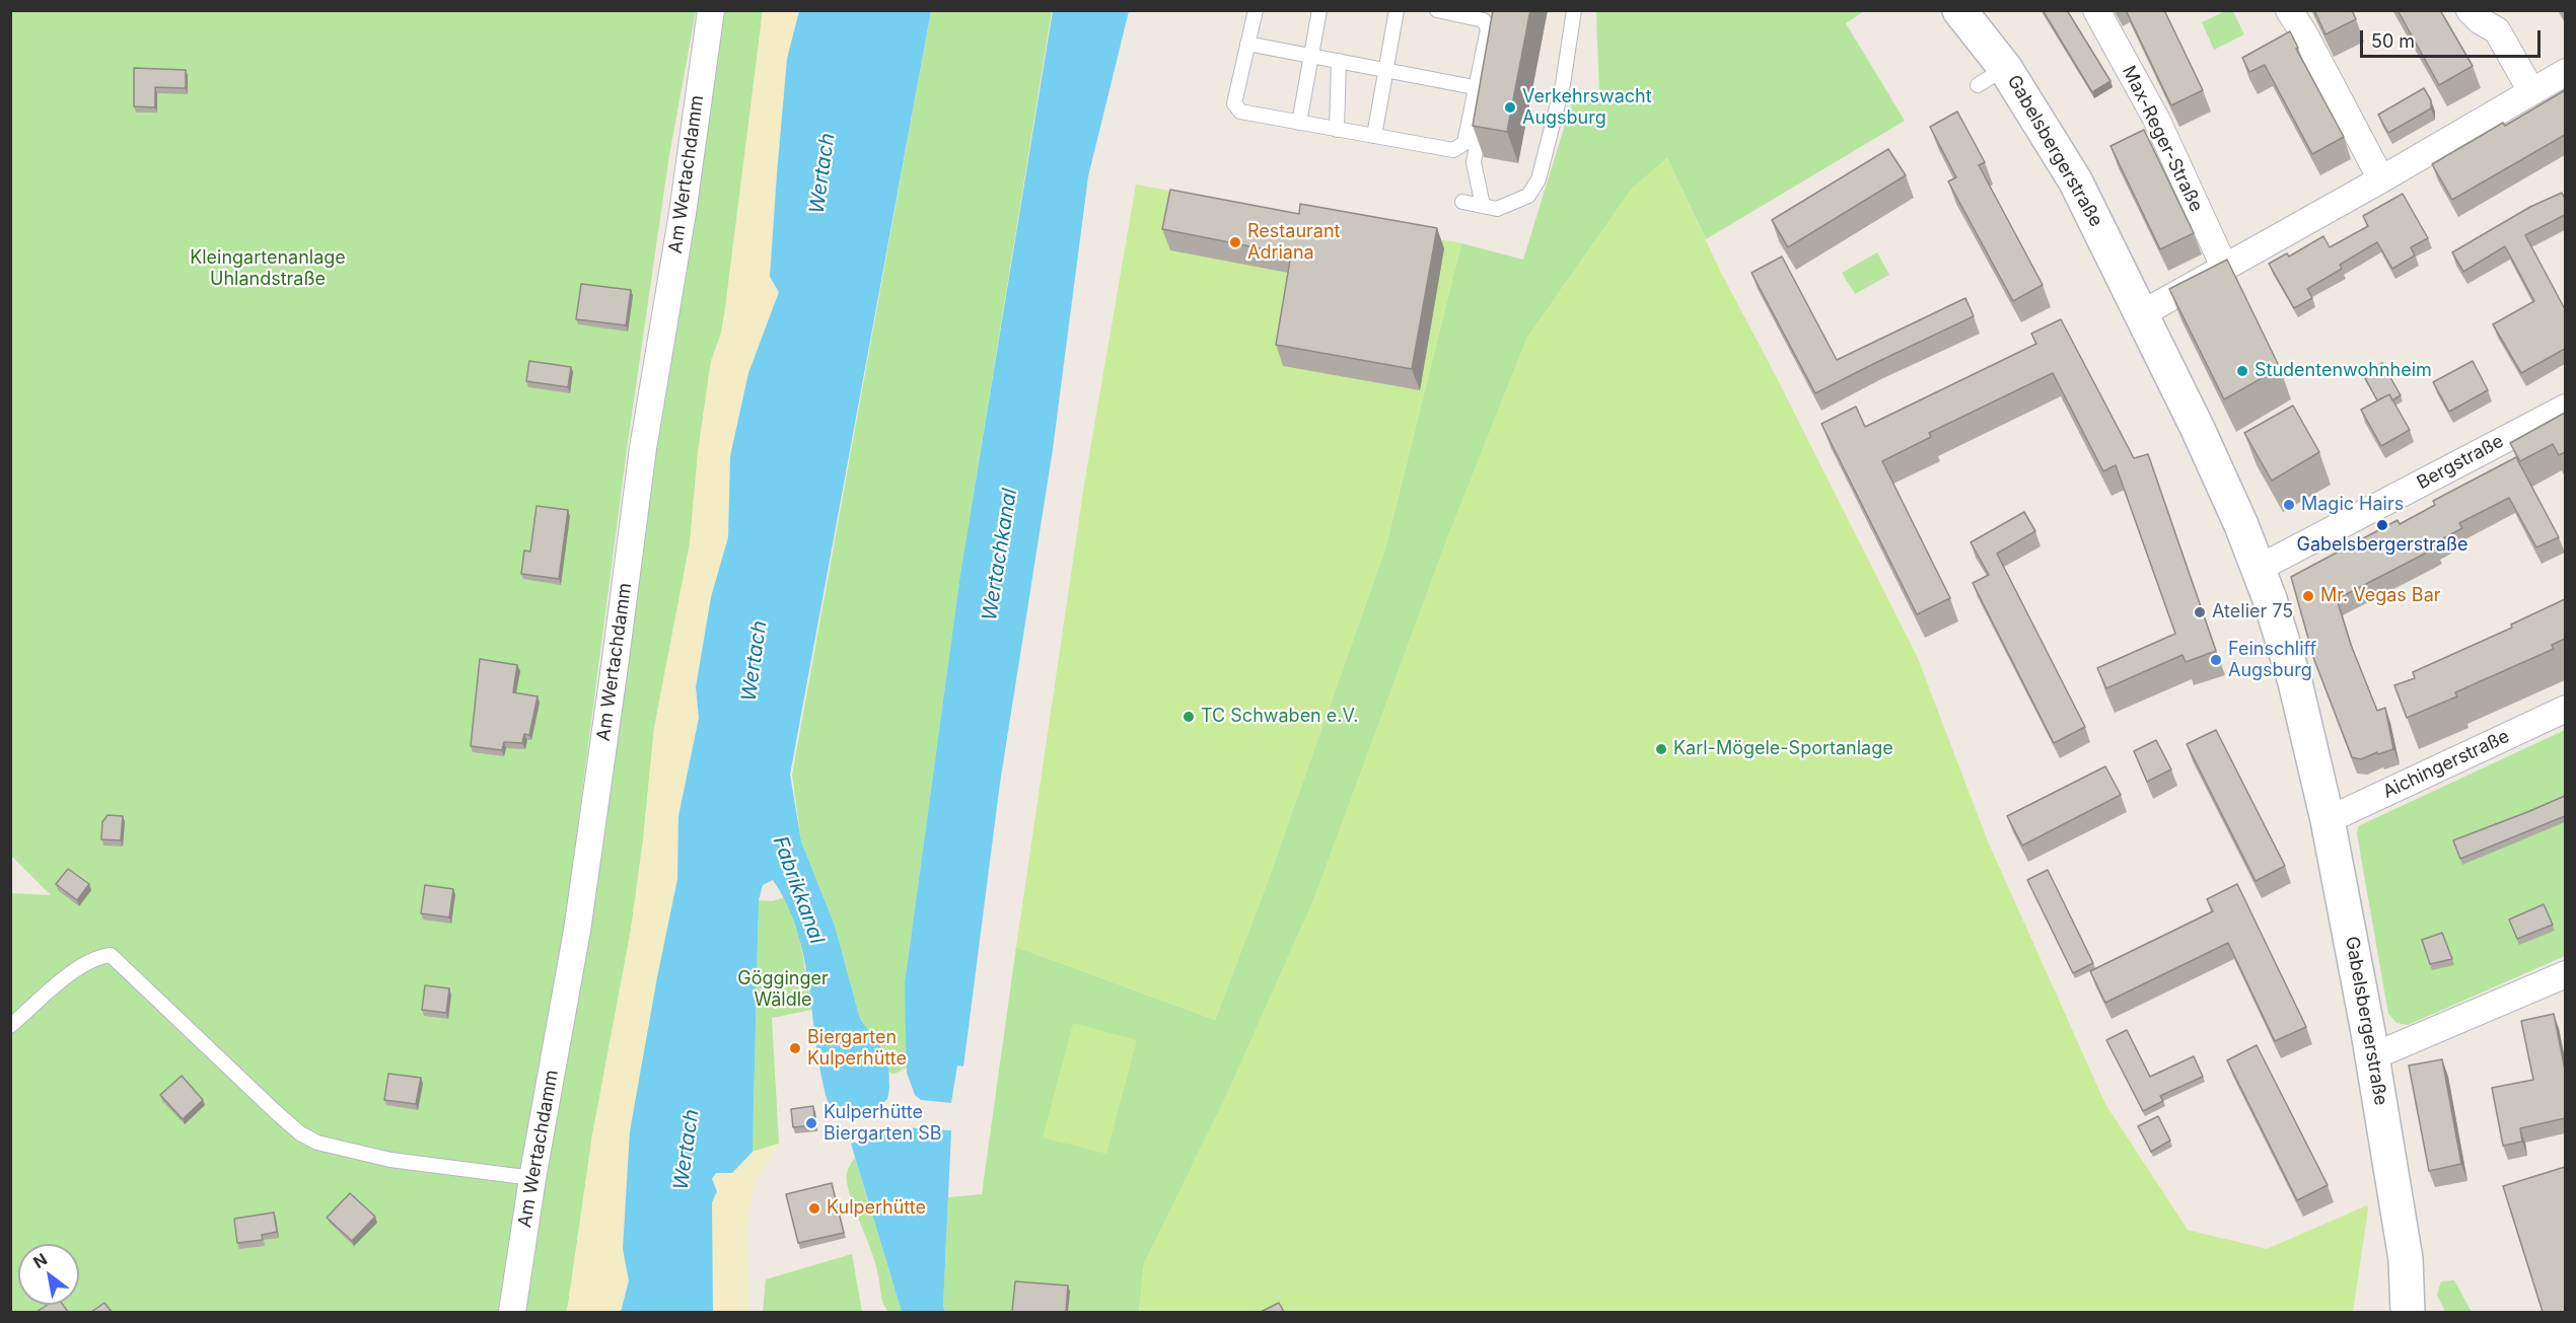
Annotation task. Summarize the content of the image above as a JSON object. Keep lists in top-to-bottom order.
{
  "streets": {
    "street": [
      "Max-Reger-Straße",
      "Gabelsbergerstraße",
      "Am Wertachdamm",
      "Bergstraße",
      "Aichingerstraße"
    ]
  },
  "crossings": [
    ["Gabelsbergerstraße", "Bergstraße"],
    ["Gabelsbergerstraße", "Aichingerstraße"]
  ],
  "water": ["Wertach", "Wertachkanal", "Fabrikkanal"],
  "parks": ["Kleingartenanlage Uhlandstraße", "Gögginger Wäldle"],
  "places": [
    "Verkehrswacht Augsburg",
    "Restaurant Adriana",
    "Studentenwohnheim",
    "Magic Hairs",
    "Gabelsbergerstraße",
    "Mr. Vegas Bar",
    "Atelier 75",
    "Feinschliff Augsburg",
    "TC Schwaben e.V.",
    "Karl-Mögele-Sportanlage",
    "Biergarten Kulperhütte",
    "Kulperhütte Biergarten SB",
    "Kulperhütte"
  ],
  "scale_bar": "50 m",
  "north": "top left"
}
